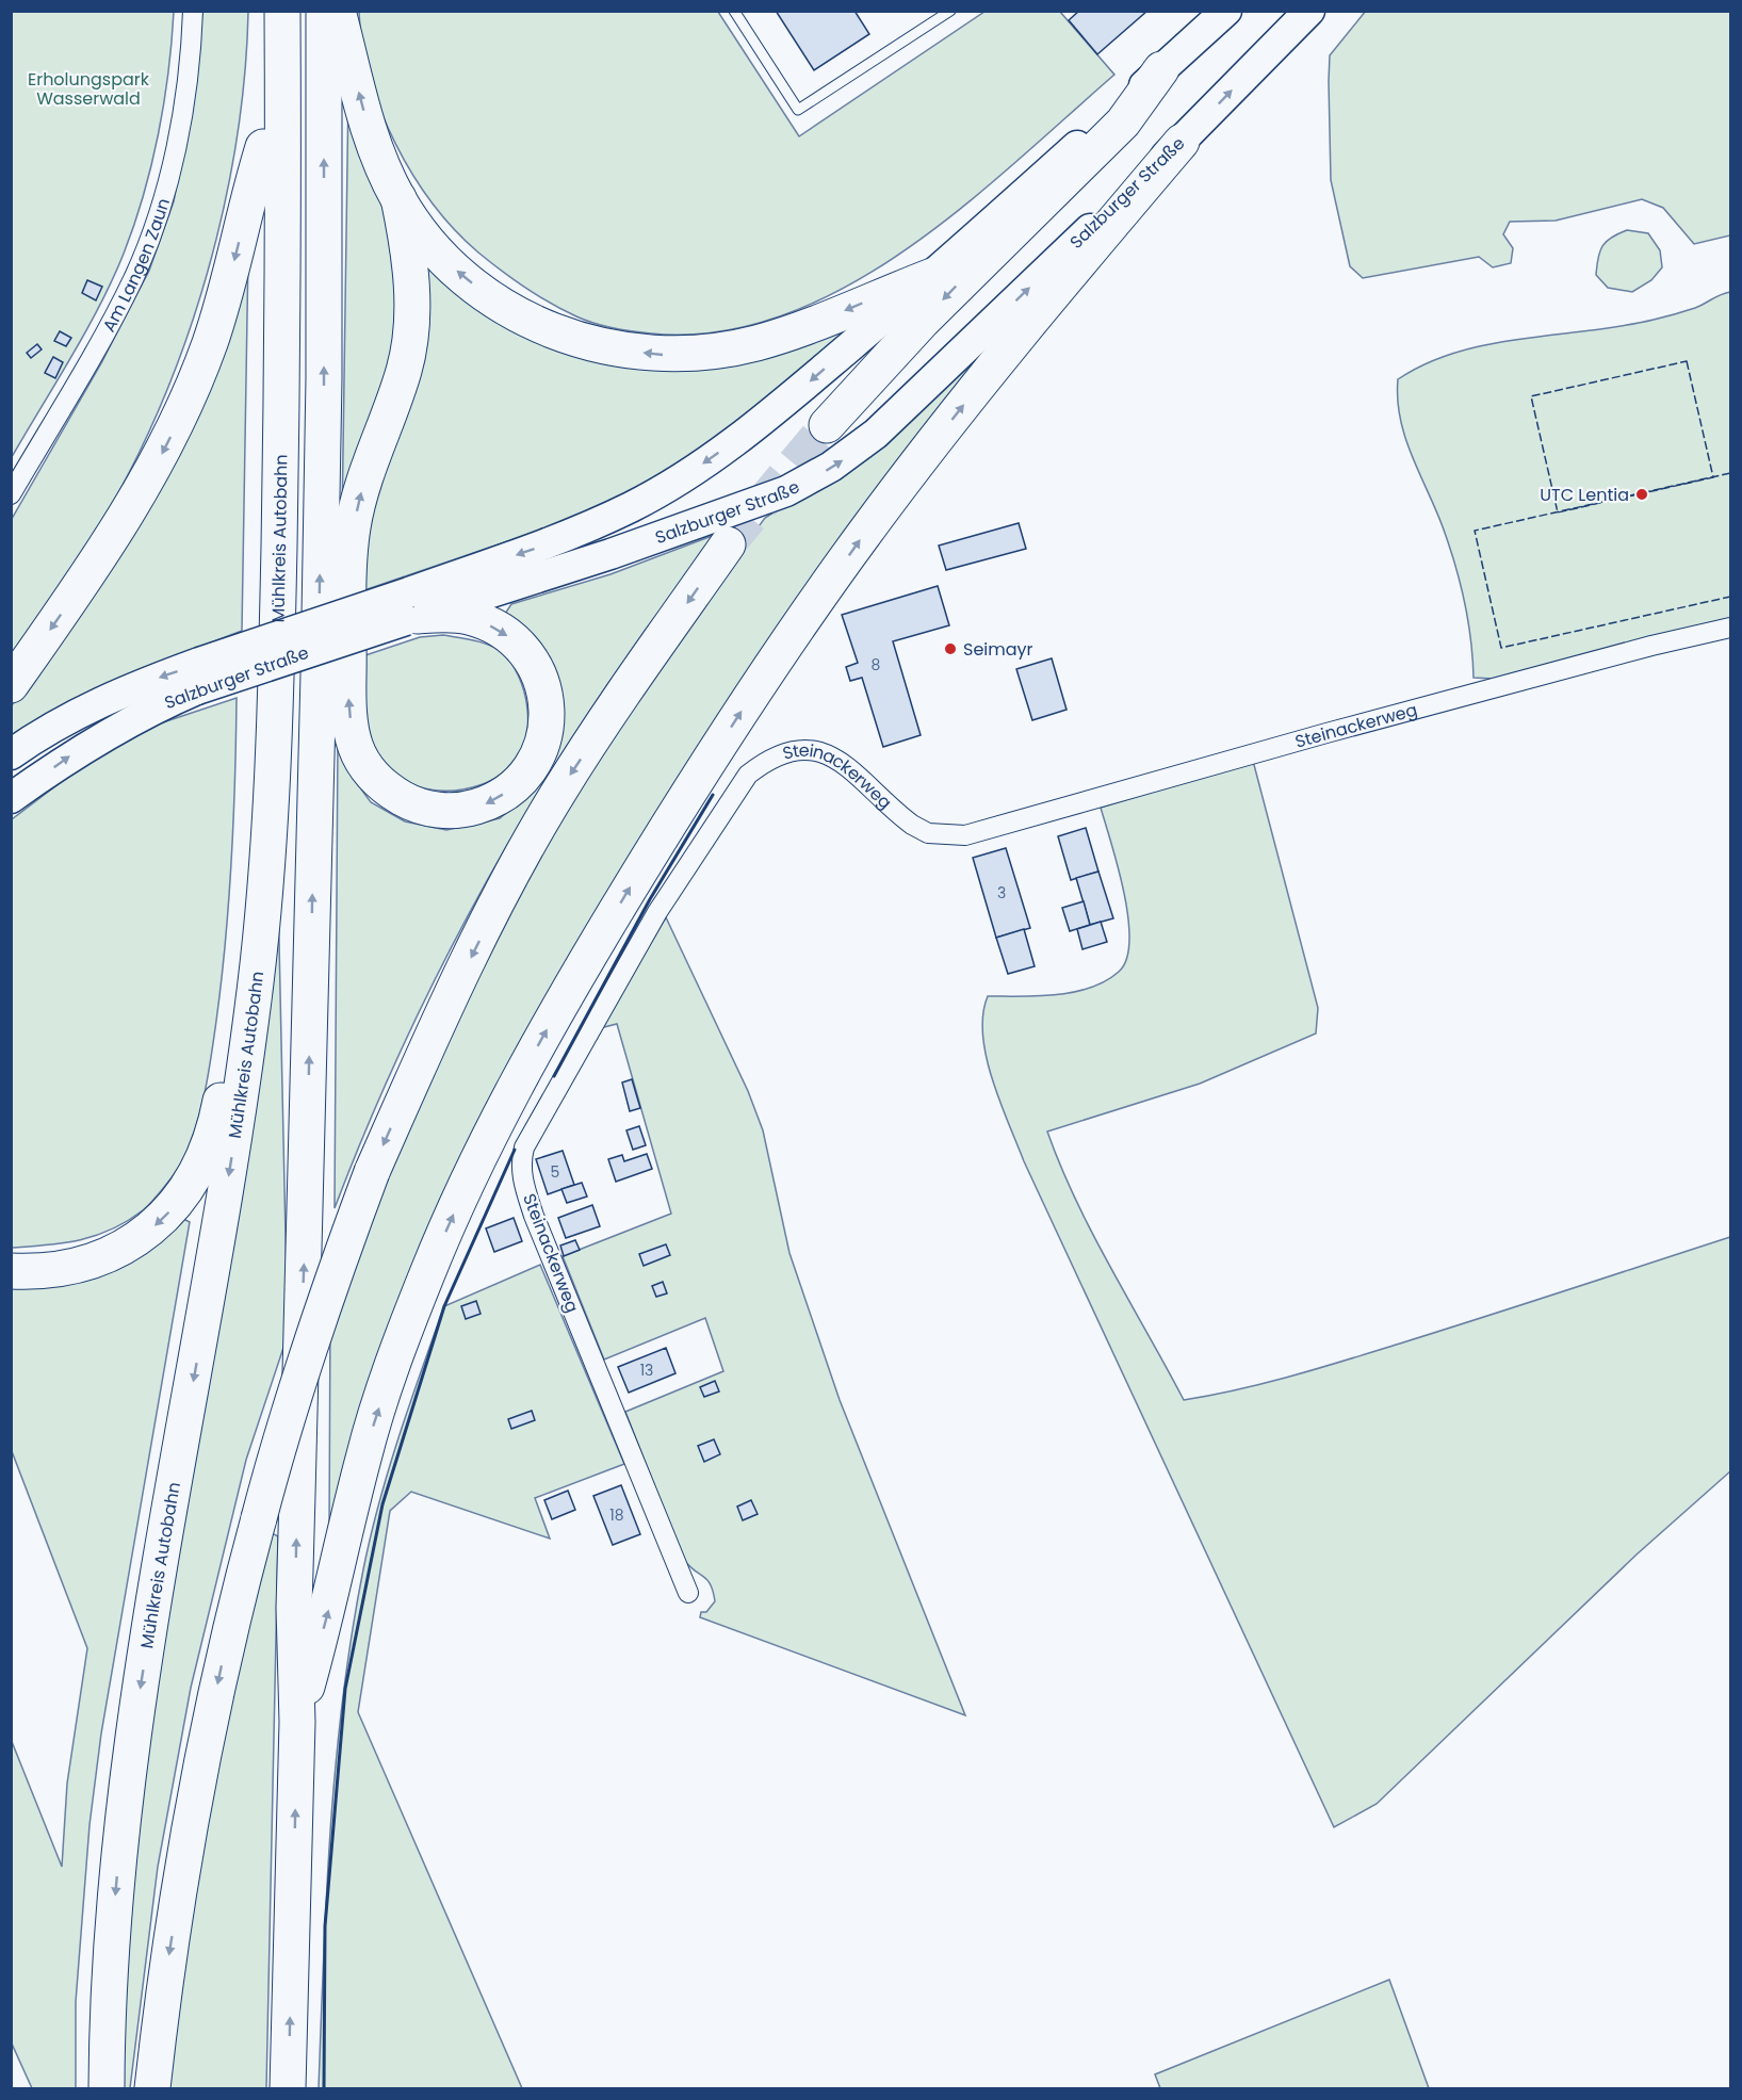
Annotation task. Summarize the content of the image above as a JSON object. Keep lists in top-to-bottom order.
{
  "streets": {
    "highway": ["Mühlkreis Autobahn"],
    "main road": ["Salzburger Straße"],
    "street": ["Am Langen Zaun", "Steinackerweg"]
  },
  "parks": ["Erholungspark Wasserwald"],
  "places": ["UTC Lentia", "Seimayr"],
  "house_numbers": [
    "8",
    "3",
    "5",
    "13",
    "18"
  ]
}
